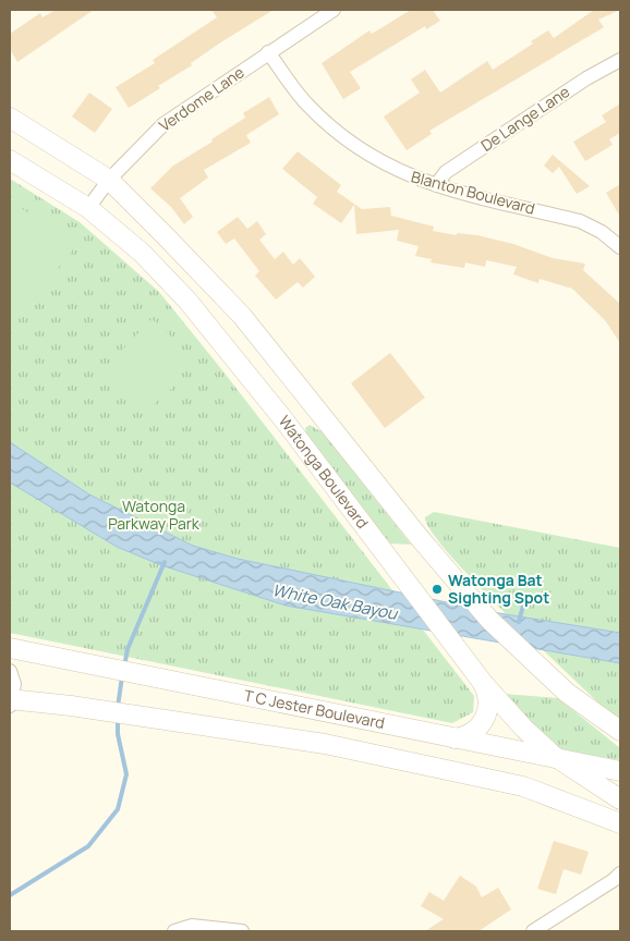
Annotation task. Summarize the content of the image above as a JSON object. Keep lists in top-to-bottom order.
{
  "streets": {
    "main road": ["Watonga Boulevard", "T C Jester Boulevard"],
    "street": ["Verdome Lane", "De Lange Lane", "Blanton Boulevard"]
  },
  "crossings": [
    ["Verdome Lane", "Blanton Boulevard"],
    ["Verdome Lane", "Watonga Boulevard"],
    ["De Lange Lane", "Blanton Boulevard"],
    ["Watonga Boulevard", "T C Jester Boulevard"]
  ],
  "water": ["White Oak Bayou"],
  "parks": ["Watonga Parkway Park"],
  "places": ["Watonga Bat Sighting Spot"]
}
